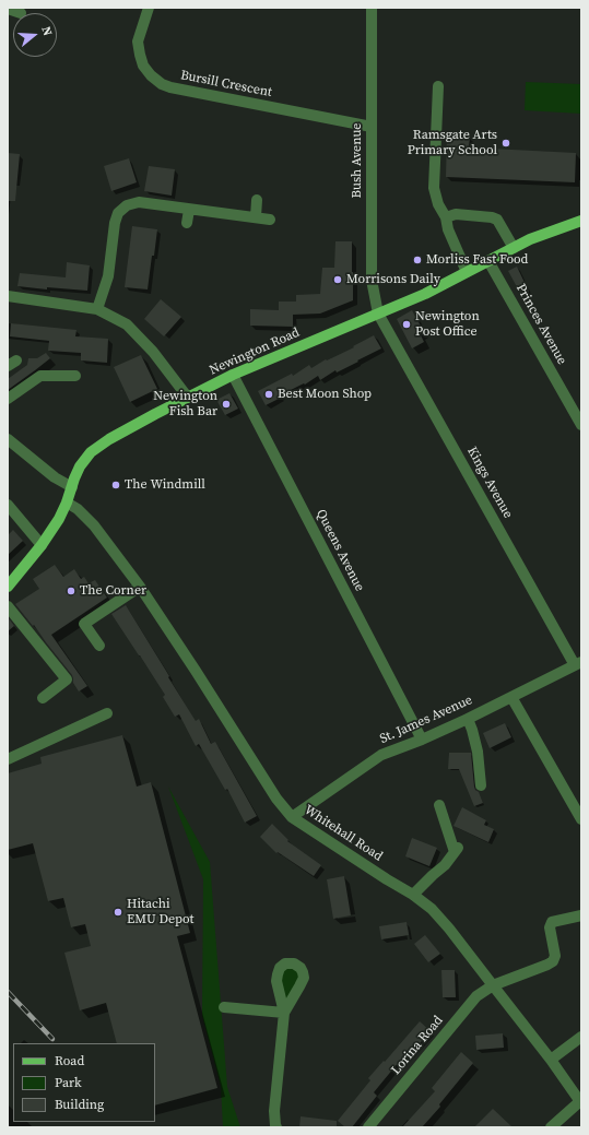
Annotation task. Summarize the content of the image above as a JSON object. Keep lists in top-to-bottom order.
{
  "streets": {
    "main road": ["Newington Road"],
    "street": [
      "Bursill Crescent",
      "Bush Avenue",
      "Princes Avenue",
      "Kings Avenue",
      "Queens Avenue",
      "St. James Avenue",
      "Whitehall Road",
      "Lorina Road"
    ]
  },
  "crossings": [
    ["Bursill Crescent", "Bush Avenue"],
    ["Bush Avenue", "Newington Road"],
    ["Bush Avenue", "Kings Avenue"],
    ["Princes Avenue", "Newington Road"],
    ["Newington Road", "Kings Avenue"],
    ["Newington Road", "Queens Avenue"],
    ["Newington Road", "Whitehall Road"],
    ["Kings Avenue", "St. James Avenue"],
    ["Queens Avenue", "St. James Avenue"],
    ["St. James Avenue", "Whitehall Road"],
    ["Whitehall Road", "Lorina Road"]
  ],
  "places": [
    "Ramsgate Arts Primary School",
    "Morliss Fast Food",
    "Morrisons Daily",
    "Newington Post Office",
    "Best Moon Shop",
    "Newington Fish Bar",
    "The Windmill",
    "The Corner",
    "Hitachi EMU Depot"
  ],
  "legend": ["Road", "Park", "Building"],
  "north": "right"
}
